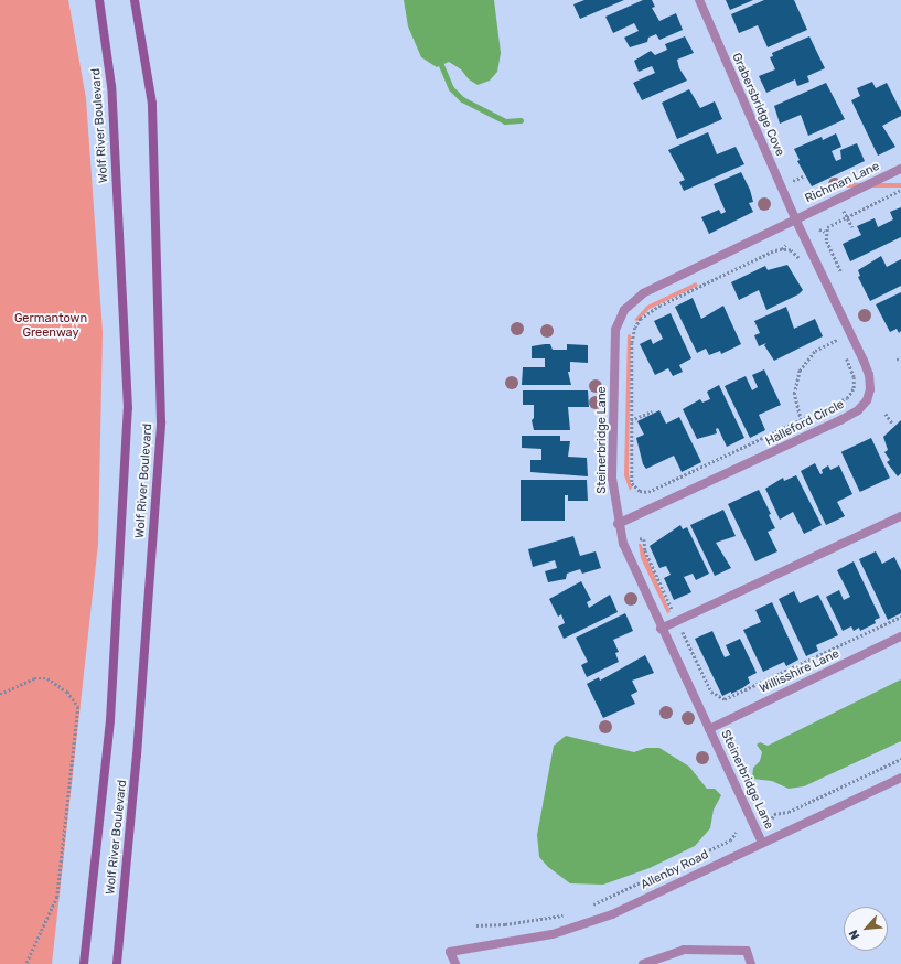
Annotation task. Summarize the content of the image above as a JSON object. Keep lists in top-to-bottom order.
{
  "streets": {
    "main road": ["Wolf River Boulevard"],
    "street": [
      "Grabersbridge Cove",
      "Richman Lane",
      "Halleford Circle",
      "Steinerbridge Lane",
      "Willisshire Lane",
      "Allenby Road"
    ]
  },
  "crossings": [
    ["Grabersbridge Cove", "Richman Lane"],
    ["Grabersbridge Cove", "Halleford Circle"],
    ["Grabersbridge Cove", "Steinerbridge Lane"],
    ["Richman Lane", "Halleford Circle"],
    ["Richman Lane", "Steinerbridge Lane"],
    ["Halleford Circle", "Steinerbridge Lane"],
    ["Steinerbridge Lane", "Willisshire Lane"],
    ["Steinerbridge Lane", "Allenby Road"]
  ],
  "parks": ["Germantown Greenway"],
  "north": "bottom left"
}
